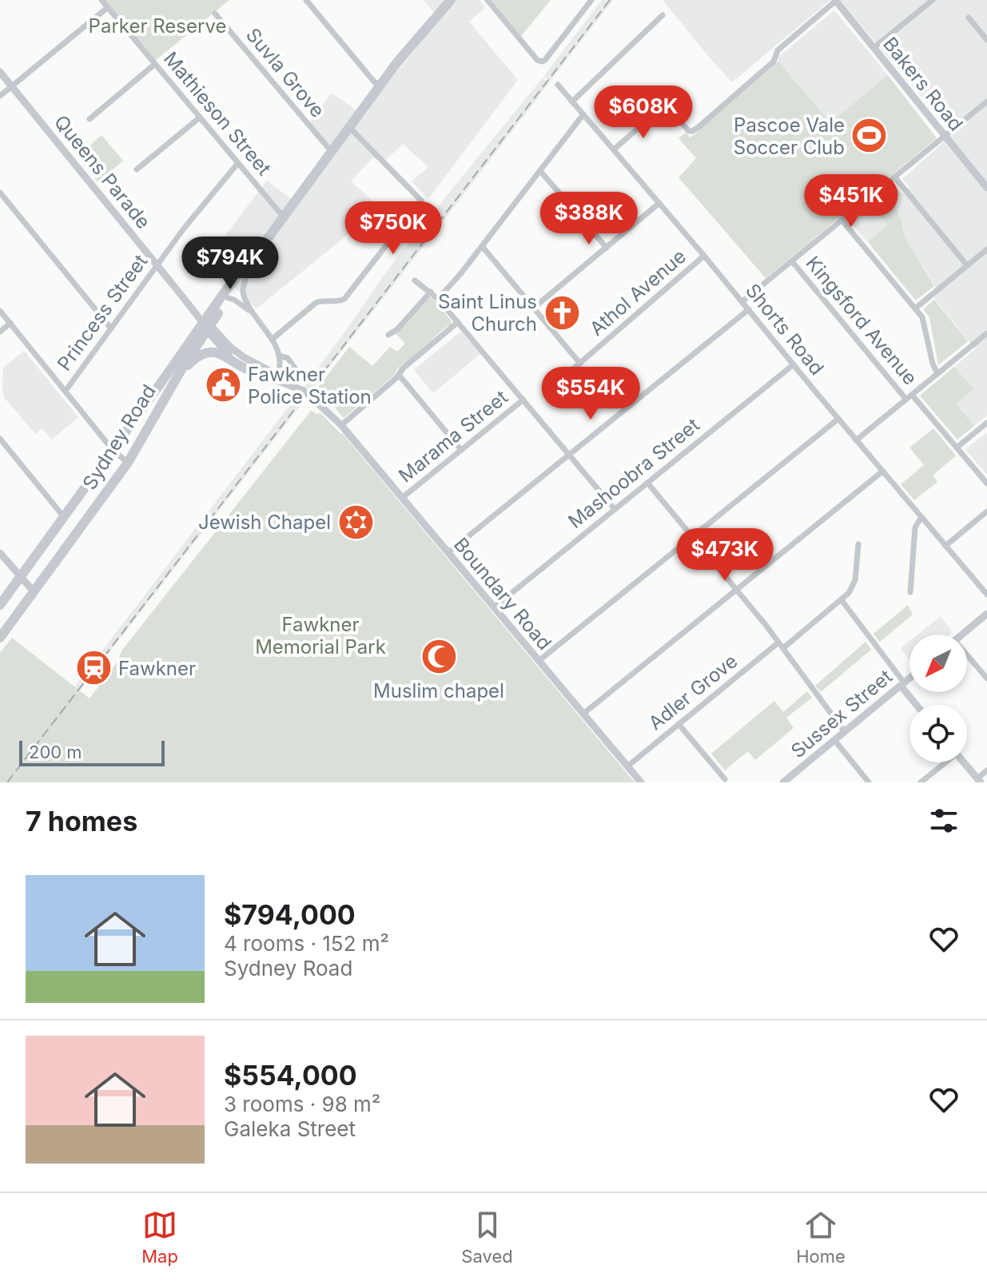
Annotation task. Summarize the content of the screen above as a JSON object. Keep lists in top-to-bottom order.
{
  "streets": {
    "highway": ["Sydney Road"],
    "street": [
      "Suvla Grove",
      "Bakers Road",
      "Mathieson Street",
      "Queens Parade",
      "Athol Avenue",
      "Princess Street",
      "Kingsford Avenue",
      "Shorts Road",
      "Marama Street",
      "Mashoobra Street",
      "Boundary Road",
      "Adler Grove",
      "Sussex Street"
    ]
  },
  "crossings": [
    ["Suvla Grove", "Sydney Road"],
    ["Mathieson Street", "Princess Street"],
    ["Mathieson Street", "Sydney Road"],
    ["Queens Parade", "Princess Street"],
    ["Queens Parade", "Sydney Road"],
    ["Queens Parade", "Boundary Road"],
    ["Athol Avenue", "Shorts Road"],
    ["Shorts Road", "Mashoobra Street"],
    ["Marama Street", "Boundary Road"],
    ["Sydney Road", "Boundary Road"],
    ["Mashoobra Street", "Boundary Road"],
    ["Boundary Road", "Adler Grove"]
  ],
  "parks": ["Parker Reserve", "Fawkner Memorial Park"],
  "places": {
    "sports": ["Pascoe Vale Soccer Club"],
    "church": ["Saint Linus Church"],
    "public building": ["Fawkner Police Station"],
    "synagogue": ["Jewish Chapel"],
    "mosque": ["Muslim chapel"],
    "station": ["Fawkner"]
  },
  "scale_bar": "200 m",
  "north": "bottom left",
  "page": {
    "price": [
      "$608K",
      "$451K",
      "$388K",
      "$750K",
      "$794K",
      "$554K",
      "$473K"
    ],
    "scale": "200 m",
    "heading": "7 homes",
    "list": [
      {
        "name": "$794,000",
        "note": "4 rooms · 152 m² · Sydney Road"
      },
      {
        "name": "$554,000",
        "note": "3 rooms · 98 m² · Galeka Street"
      }
    ],
    "tabs": ["Map", "Saved", "Home"]
  }
}
